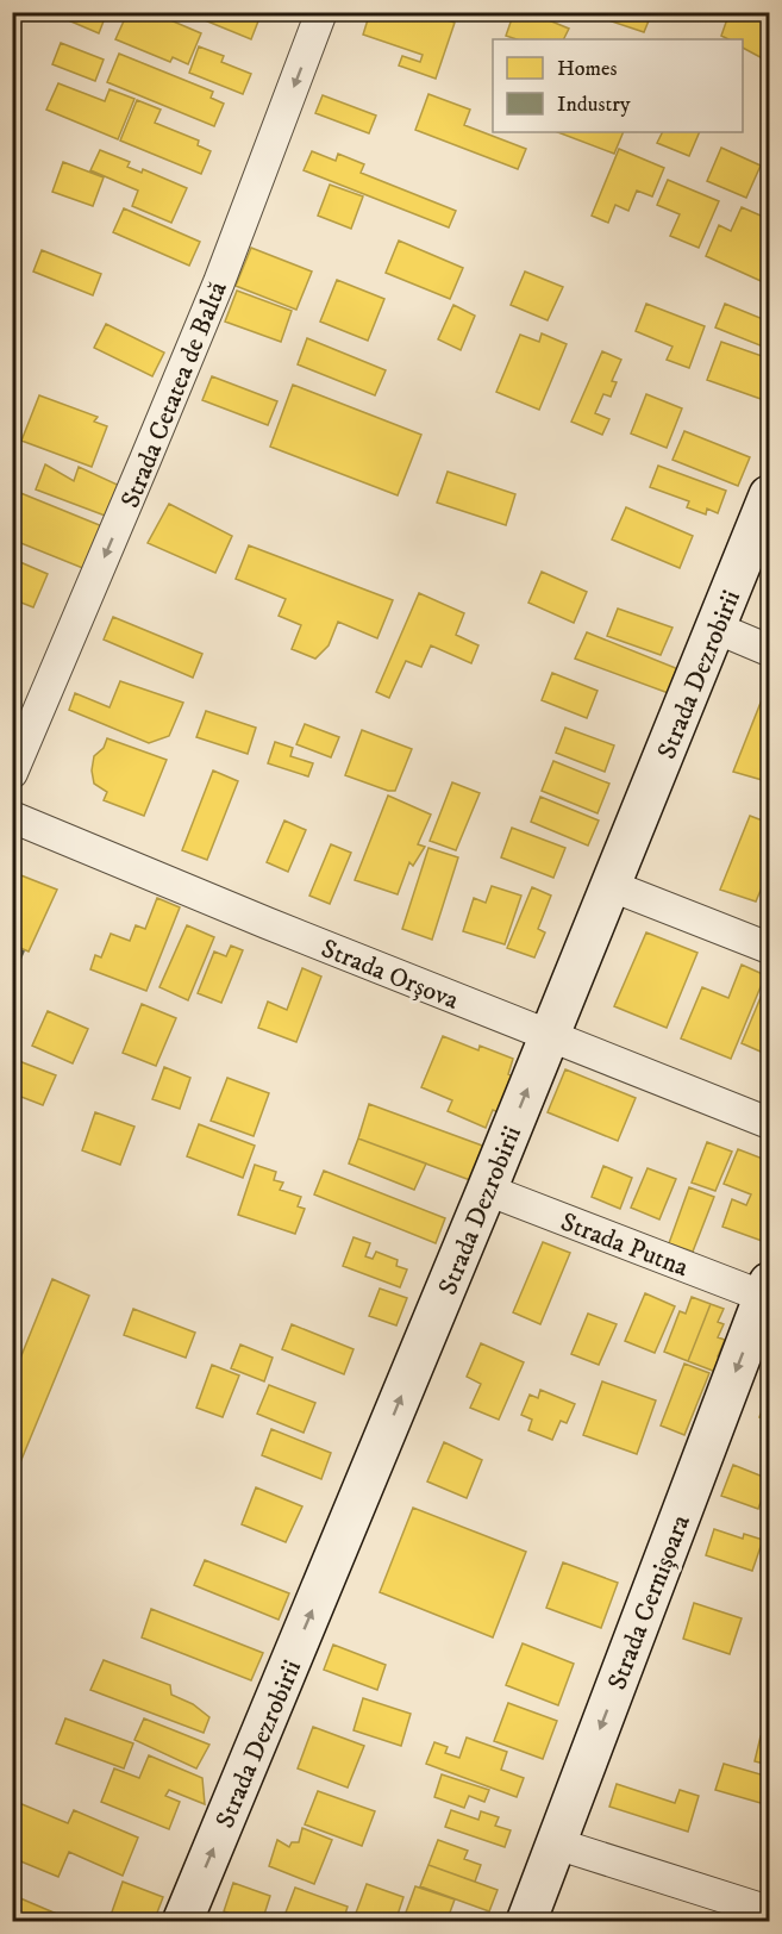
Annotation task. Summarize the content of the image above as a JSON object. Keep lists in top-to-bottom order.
{
  "streets": {
    "street": [
      "Strada Cetatea de Baltă",
      "Strada Dezrobirii",
      "Strada Orșova",
      "Strada Putna",
      "Strada Cernișoara"
    ]
  },
  "crossings": [
    ["Strada Dezrobirii", "Strada Orșova"],
    ["Strada Dezrobirii", "Strada Putna"],
    ["Strada Putna", "Strada Cernișoara"]
  ],
  "one_way": ["Strada Cetatea de Baltă", "Strada Dezrobirii", "Strada Cernișoara"],
  "legend": ["Homes", "Industry"]
}
